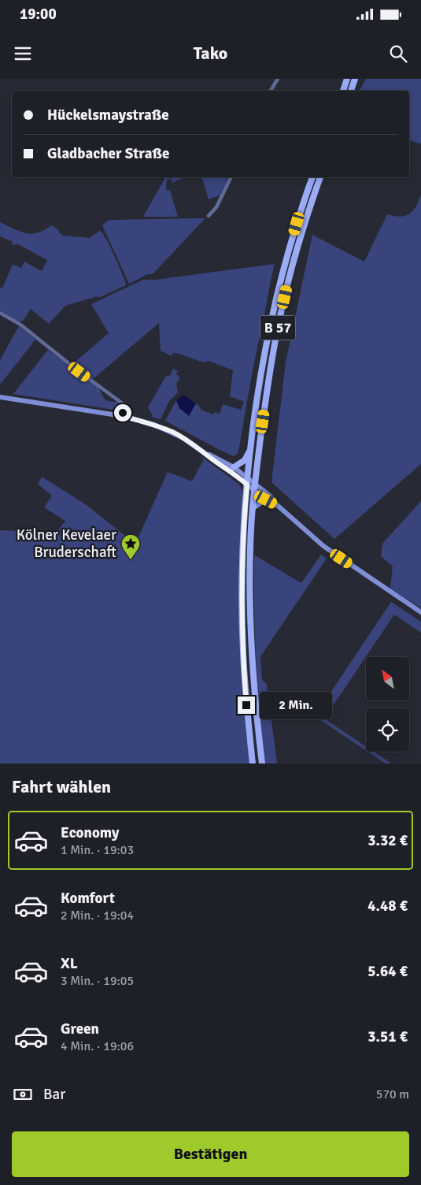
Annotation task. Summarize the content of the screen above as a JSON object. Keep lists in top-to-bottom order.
{
  "streets": {
    "main road": ["B 57"]
  },
  "places": {
    "place": ["Kölner Kevelaer Bruderschaft"]
  },
  "north": "top left",
  "page": {
    "status": "19:00",
    "header": "Tako",
    "banner": ["Hückelsmaystraße", "Gladbacher Straße"],
    "bubble": "2 Min.",
    "heading": "Fahrt wählen",
    "list": [
      {
        "name": "Economy",
        "note": "1 Min. · 19:03",
        "value": "3.32 €"
      },
      {
        "name": "Komfort",
        "note": "2 Min. · 19:04",
        "value": "4.48 €"
      },
      {
        "name": "XL",
        "note": "3 Min. · 19:05",
        "value": "5.64 €"
      },
      {
        "name": "Green",
        "note": "4 Min. · 19:06",
        "value": "3.51 €"
      }
    ],
    "pay": ["Bar", "570 m"],
    "buttons": "Bestätigen"
  }
}
